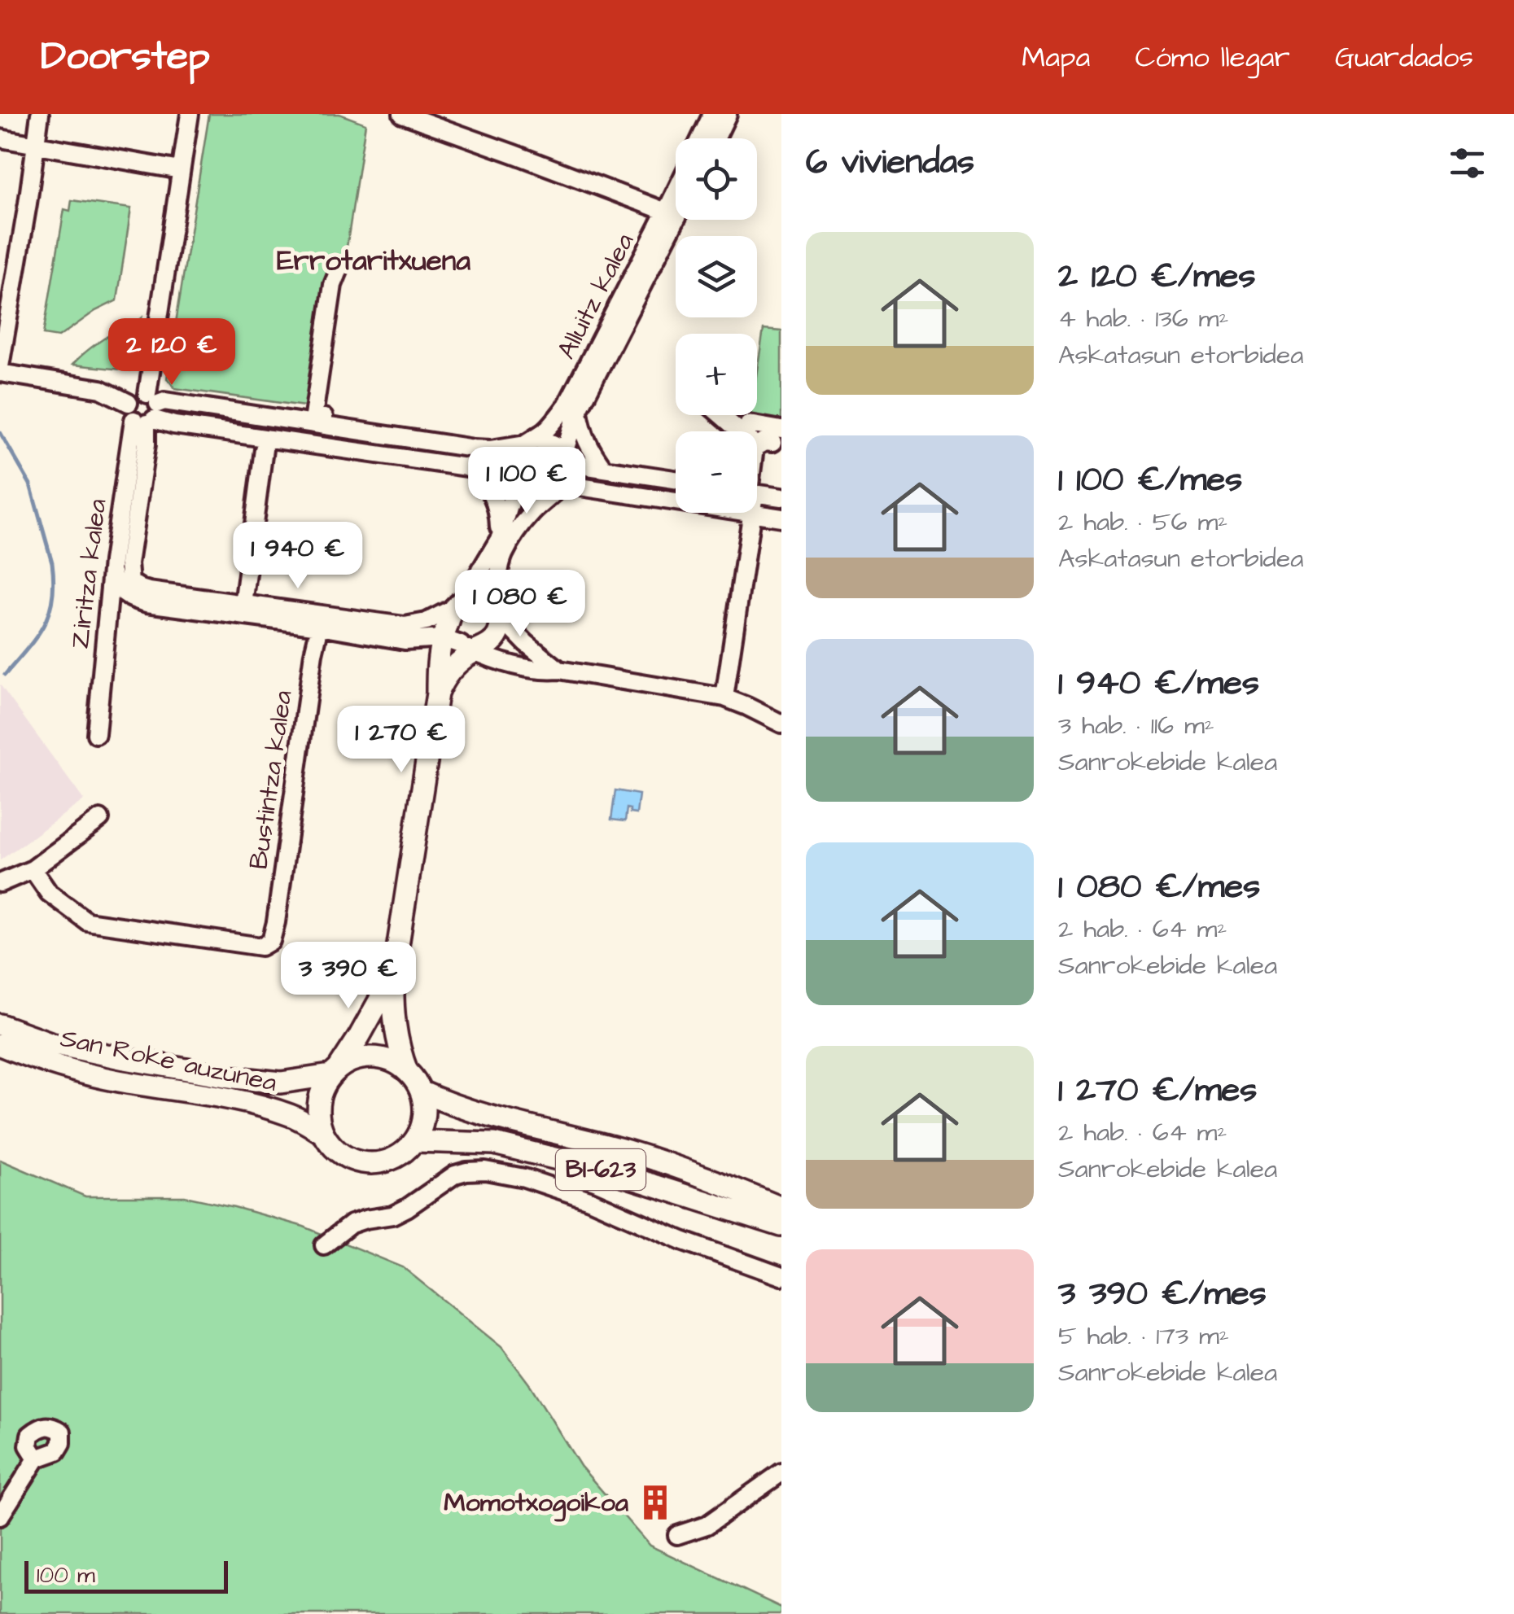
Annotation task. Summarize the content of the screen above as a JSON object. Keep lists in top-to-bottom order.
{
  "streets": {
    "main road": ["San Roke auzunea", "BI-623"],
    "street": ["Alluitz kalea", "Ziritza kalea", "Bustintza kalea"]
  },
  "crossings": [
    ["San Roke auzunea", "BI-623"]
  ],
  "districts": ["Errotaritxuena"],
  "places": {
    "building": ["Momotxogoikoa"]
  },
  "scale_bar": "100 m",
  "page": {
    "header": "Doorstep",
    "nav": ["Mapa", "Cómo llegar", "Guardados"],
    "heading": "6 viviendas",
    "map_buttons": ["+", "−"],
    "list": [
      {
        "name": "2 120 €/mes",
        "note": "4 hab. · 136 m² · Askatasun etorbidea"
      },
      {
        "name": "1 100 €/mes",
        "note": "2 hab. · 56 m² · Askatasun etorbidea"
      },
      {
        "name": "1 940 €/mes",
        "note": "3 hab. · 116 m² · Sanrokebide kalea"
      },
      {
        "name": "1 080 €/mes",
        "note": "2 hab. · 64 m² · Sanrokebide kalea"
      },
      {
        "name": "1 270 €/mes",
        "note": "2 hab. · 64 m² · Sanrokebide kalea"
      },
      {
        "name": "3 390 €/mes",
        "note": "5 hab. · 173 m² · Sanrokebide kalea"
      }
    ],
    "price": [
      "2 120 €",
      "1 100 €",
      "1 940 €",
      "1 080 €",
      "1 270 €",
      "3 390 €"
    ],
    "scale": "100 m"
  }
}
